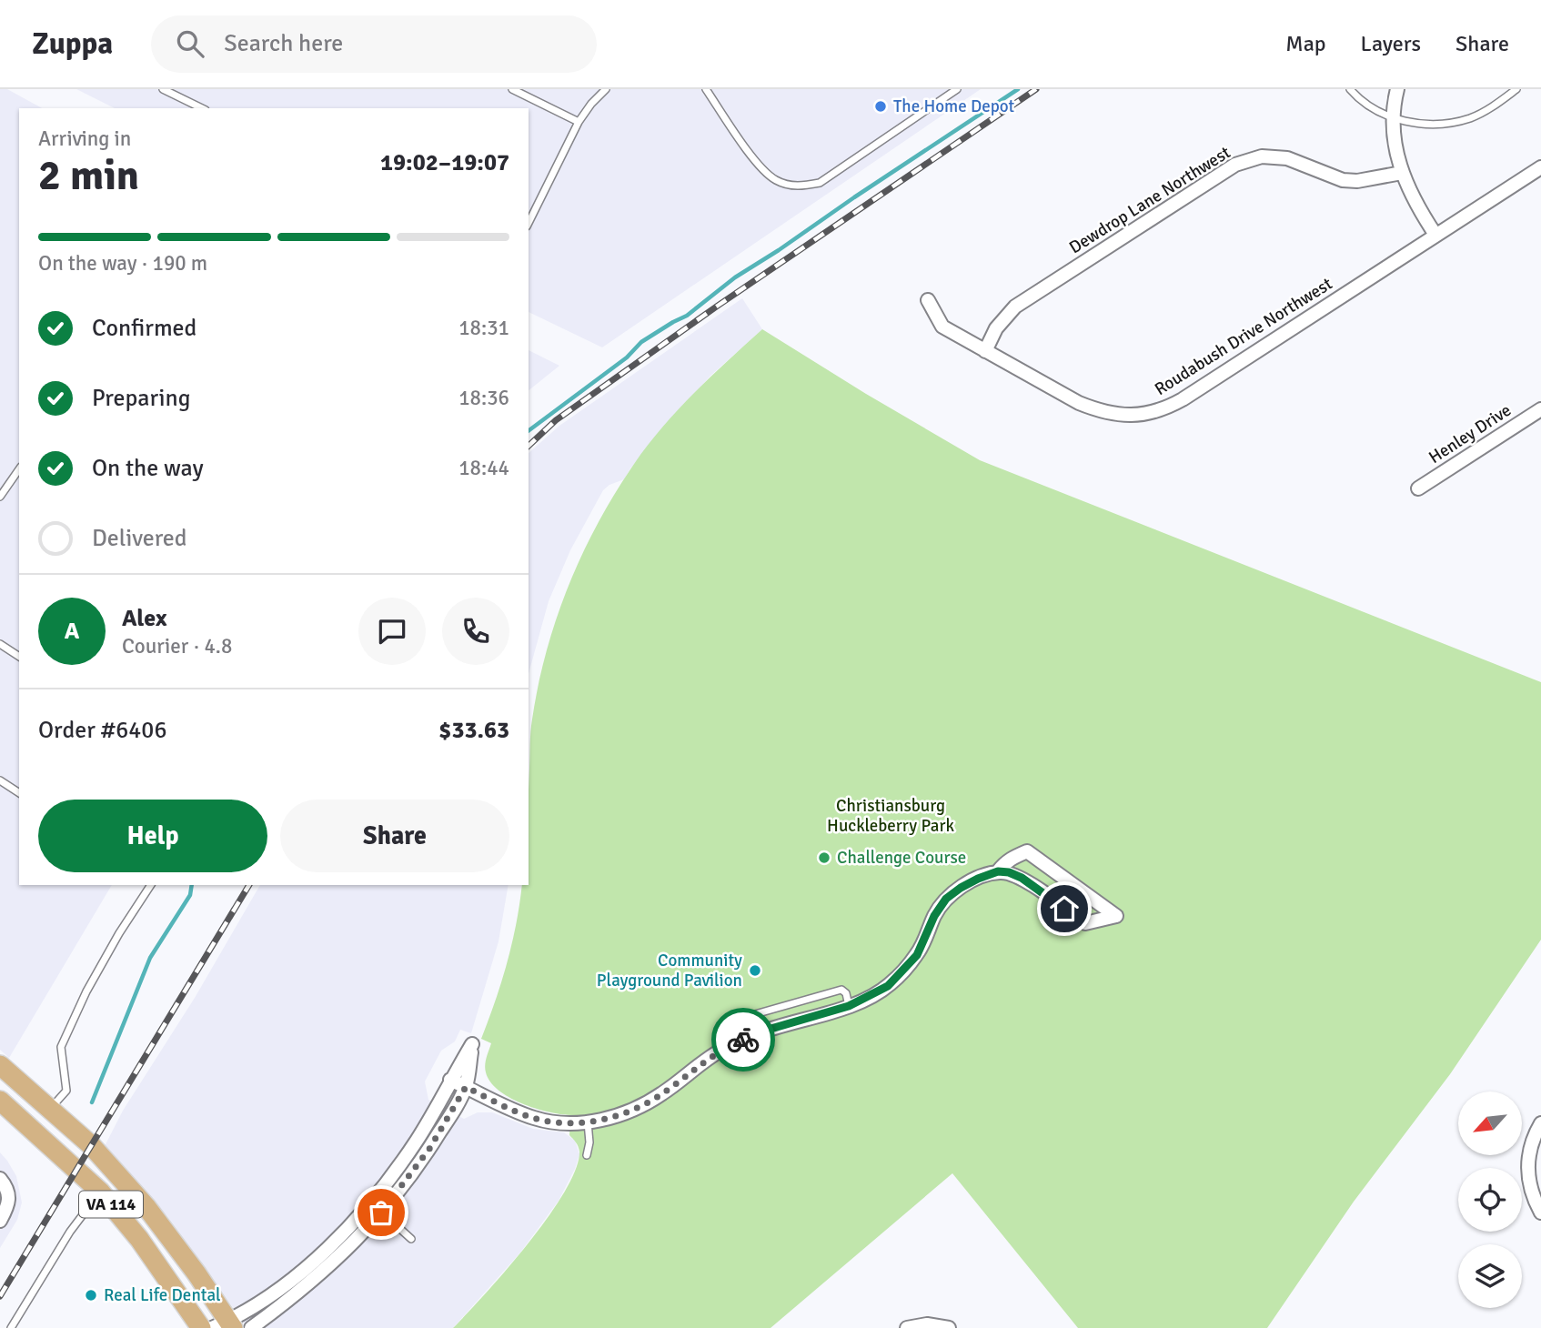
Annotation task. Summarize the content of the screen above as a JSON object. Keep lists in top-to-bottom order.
{
  "streets": {
    "main road": ["VA 114"],
    "street": ["Dewdrop Lane Northwest", "Roudabush Drive Northwest", "Henley Drive"]
  },
  "crossings": [
    ["Dewdrop Lane Northwest", "Roudabush Drive Northwest"]
  ],
  "parks": ["Christiansburg Huckleberry Park"],
  "places": [
    "The Home Depot",
    "Challenge Course",
    "Community Playground Pavilion",
    "Real Life Dental"
  ],
  "north": "bottom left",
  "page": {
    "header": "Zuppa",
    "search": "Search here",
    "nav": ["Map", "Layers", "Share"],
    "heading": ["2 min", "Arriving in", "19:02–19:07"],
    "panel": [
      "Alex",
      "Courier · 4.8",
      "Order #6406",
      "$33.63"
    ],
    "bar": "On the way · 190 m",
    "list": [
      ["Confirmed", "18:31"],
      ["Preparing", "18:36"],
      ["On the way", "18:44"],
      "Delivered"
    ],
    "round": "A",
    "buttons": ["Help", "Share"]
  }
}
